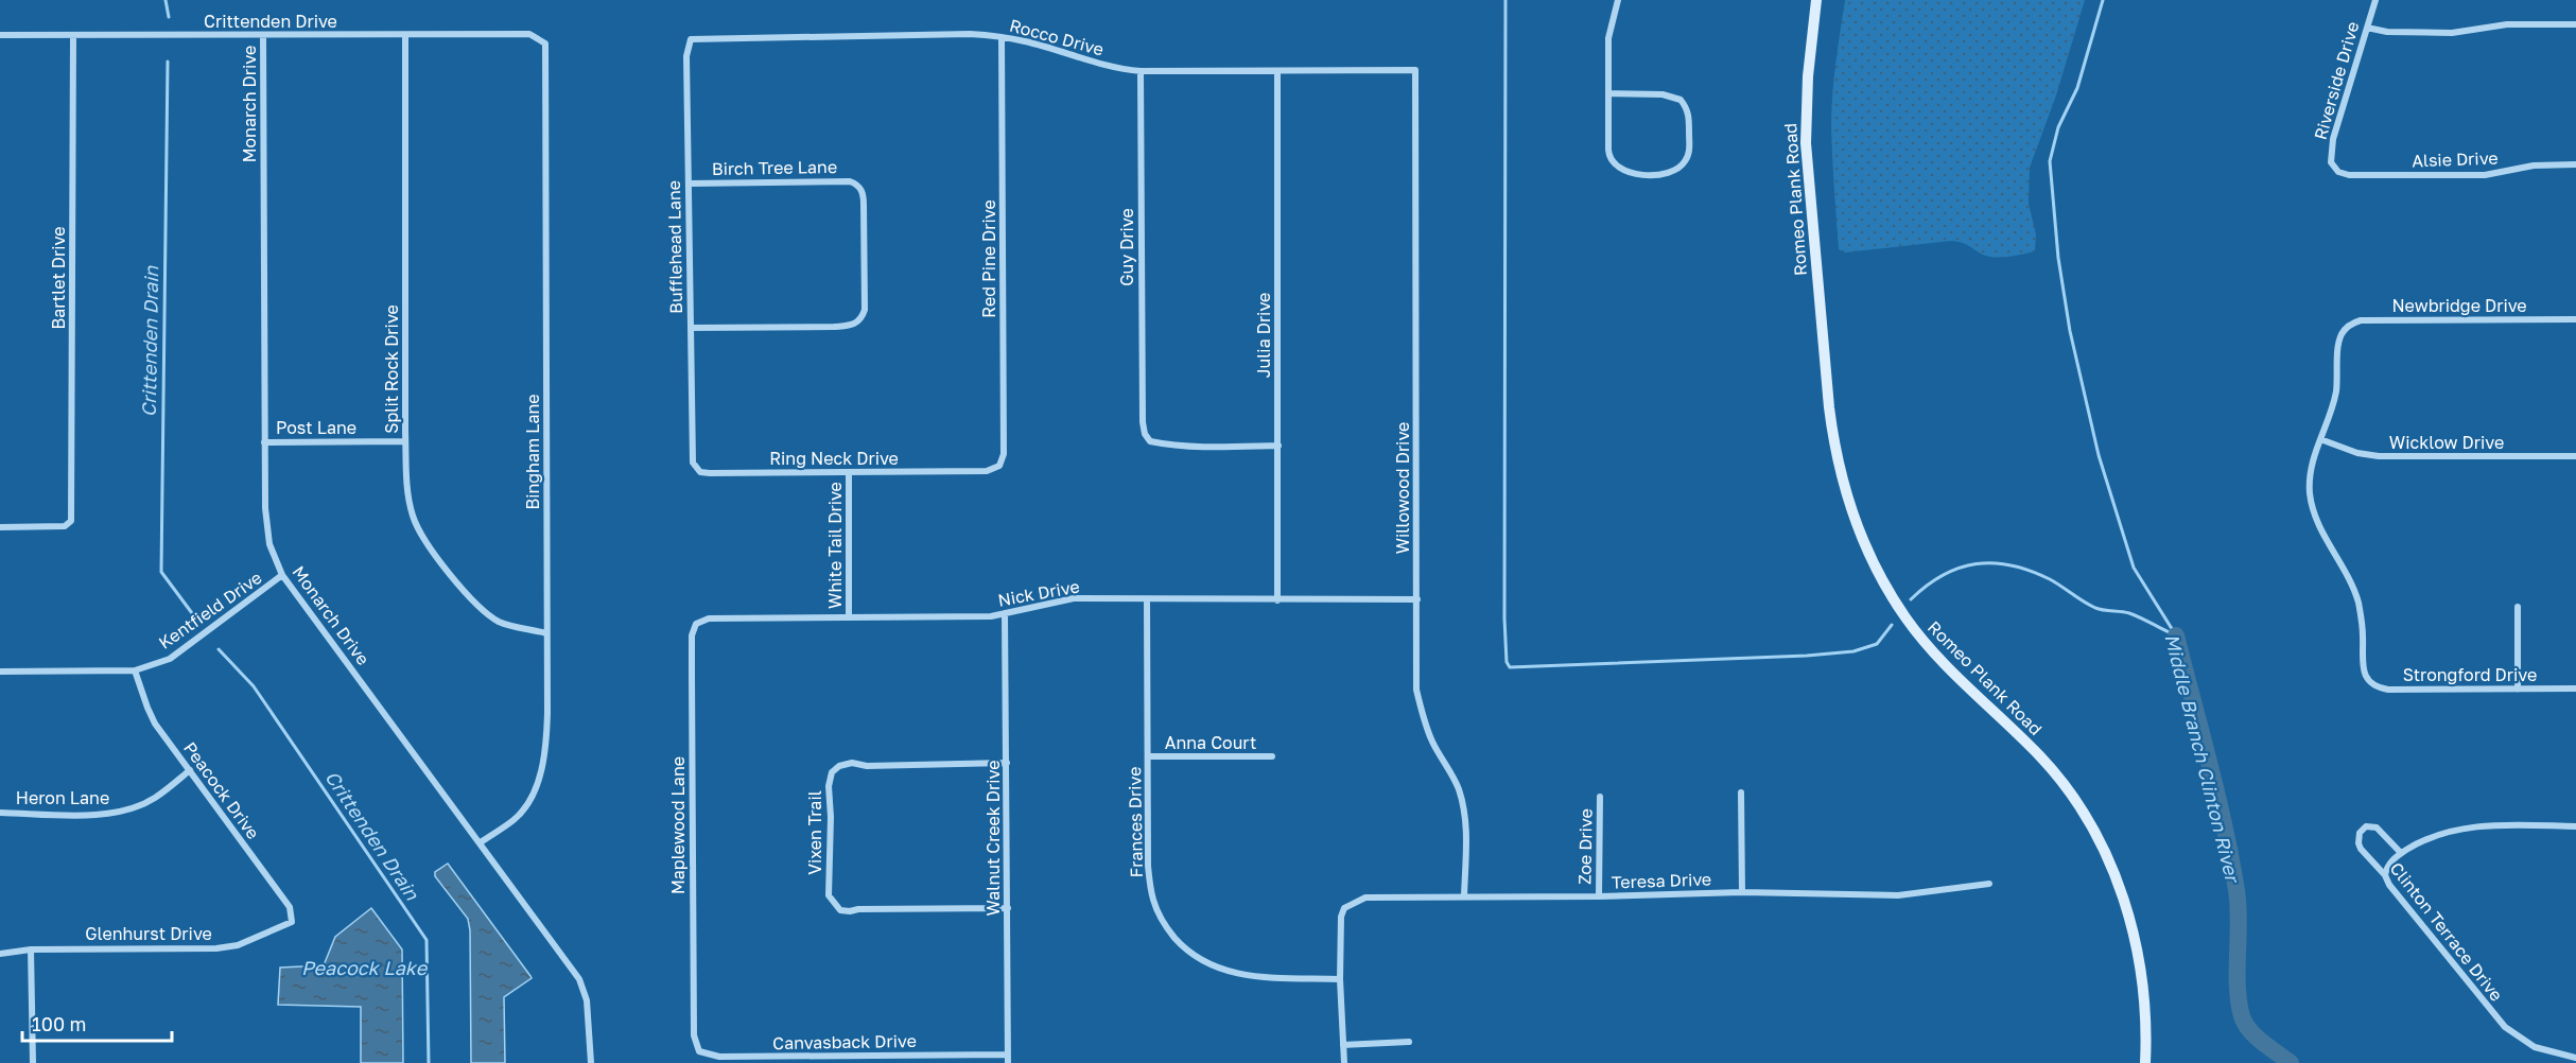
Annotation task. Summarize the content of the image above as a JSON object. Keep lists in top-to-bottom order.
{
  "streets": {
    "main road": ["Romeo Plank Road"],
    "street": [
      "Crittenden Drive",
      "Rocco Drive",
      "Riverside Drive",
      "Monarch Drive",
      "Alsie Drive",
      "Birch Tree Lane",
      "Bufflehead Lane",
      "Guy Drive",
      "Red Pine Drive",
      "Bartlet Drive",
      "Newbridge Drive",
      "Julia Drive",
      "Split Rock Drive",
      "Post Lane",
      "Wicklow Drive",
      "Bingham Lane",
      "Ring Neck Drive",
      "Willowood Drive",
      "White Tail Drive",
      "Nick Drive",
      "Kentfield Drive",
      "Strongford Drive",
      "Anna Court",
      "Peacock Drive",
      "Heron Lane",
      "Frances Drive",
      "Maplewood Lane",
      "Vixen Trail",
      "Walnut Creek Drive",
      "Zoe Drive",
      "Teresa Drive",
      "Clinton Terrace Drive",
      "Glenhurst Drive",
      "Canvasback Drive"
    ]
  },
  "crossings": [
    ["Crittenden Drive", "Monarch Drive"],
    ["Crittenden Drive", "Bartlet Drive"],
    ["Crittenden Drive", "Split Rock Drive"],
    ["Crittenden Drive", "Bingham Lane"],
    ["Rocco Drive", "Bufflehead Lane"],
    ["Rocco Drive", "Guy Drive"],
    ["Rocco Drive", "Red Pine Drive"],
    ["Rocco Drive", "Julia Drive"],
    ["Rocco Drive", "Willowood Drive"],
    ["Riverside Drive", "Alsie Drive"],
    ["Monarch Drive", "Post Lane"],
    ["Monarch Drive", "Bingham Lane"],
    ["Monarch Drive", "Kentfield Drive"],
    ["Birch Tree Lane", "Bufflehead Lane"],
    ["Bufflehead Lane", "Ring Neck Drive"],
    ["Guy Drive", "Julia Drive"],
    ["Red Pine Drive", "Ring Neck Drive"],
    ["Newbridge Drive", "Wicklow Drive"],
    ["Newbridge Drive", "Strongford Drive"],
    ["Julia Drive", "Nick Drive"],
    ["Split Rock Drive", "Post Lane"],
    ["Split Rock Drive", "Bingham Lane"],
    ["Wicklow Drive", "Strongford Drive"],
    ["Ring Neck Drive", "White Tail Drive"],
    ["Willowood Drive", "Nick Drive"],
    ["Willowood Drive", "Teresa Drive"],
    ["White Tail Drive", "Nick Drive"],
    ["Nick Drive", "Frances Drive"],
    ["Nick Drive", "Maplewood Lane"],
    ["Nick Drive", "Walnut Creek Drive"],
    ["Kentfield Drive", "Peacock Drive"],
    ["Anna Court", "Frances Drive"],
    ["Peacock Drive", "Heron Lane"],
    ["Peacock Drive", "Glenhurst Drive"],
    ["Frances Drive", "Teresa Drive"],
    ["Maplewood Lane", "Canvasback Drive"],
    ["Vixen Trail", "Walnut Creek Drive"],
    ["Walnut Creek Drive", "Canvasback Drive"],
    ["Zoe Drive", "Teresa Drive"]
  ],
  "water": ["Crittenden Drain", "Middle Branch Clinton River", "Peacock Lake"],
  "scale_bar": "100 m"
}
